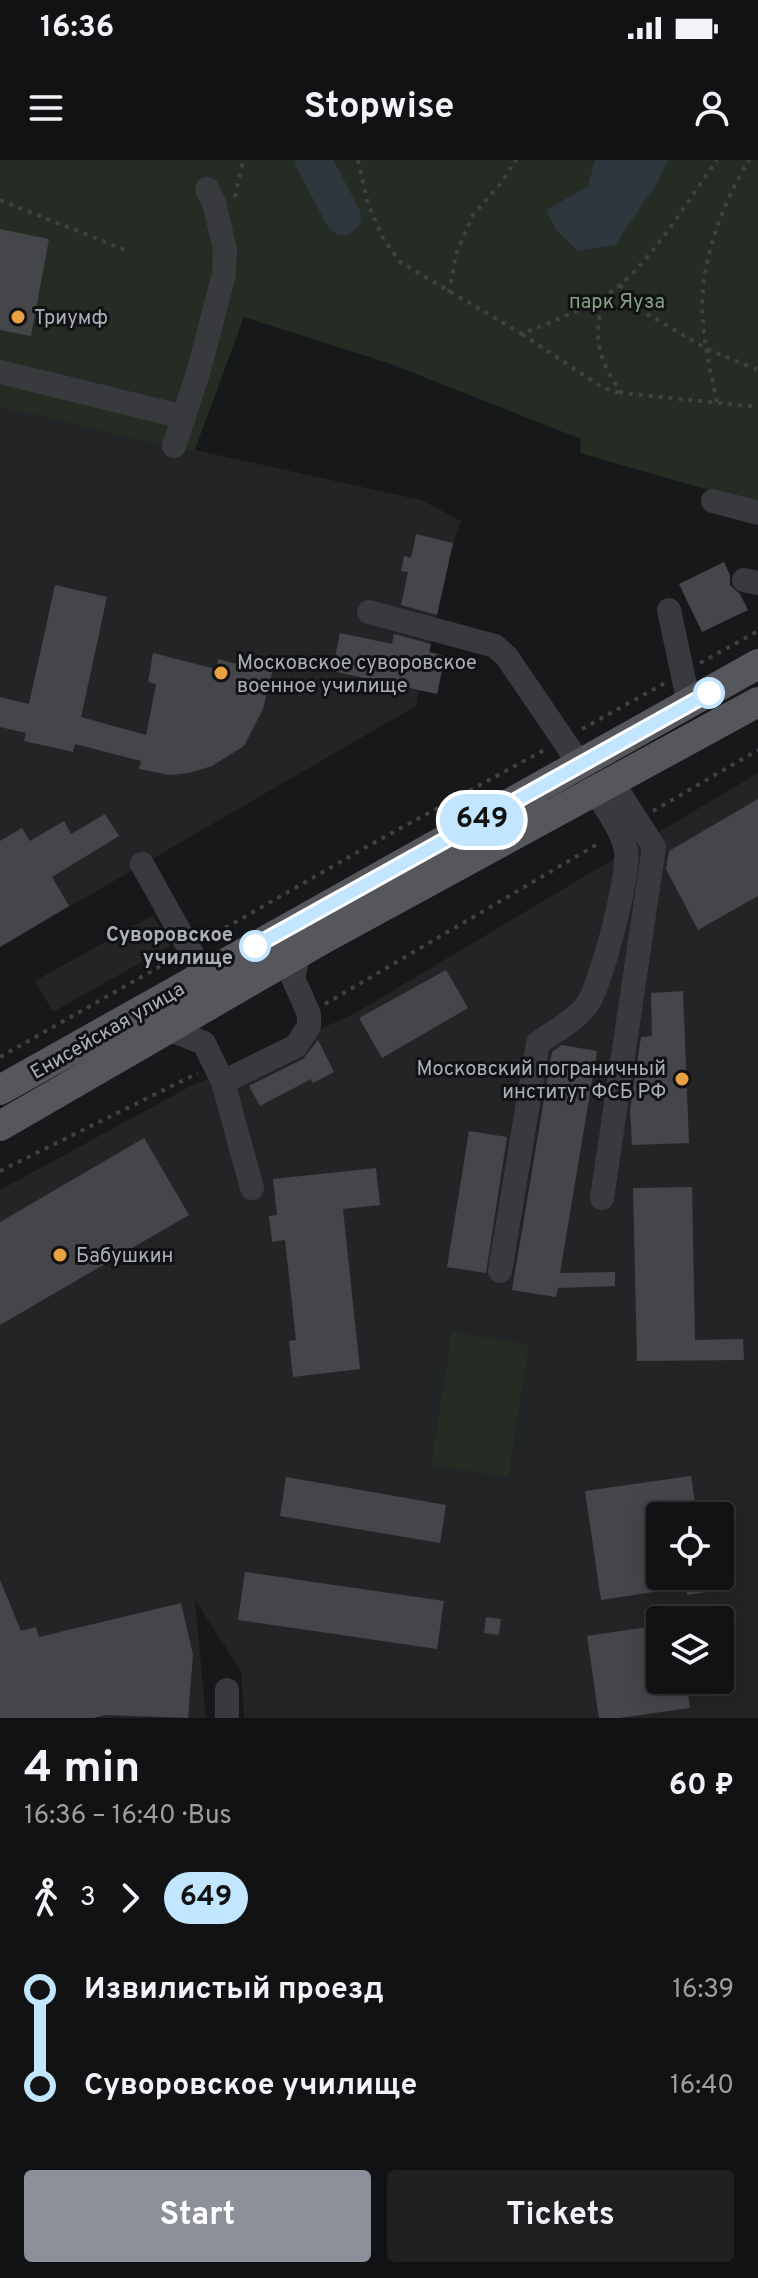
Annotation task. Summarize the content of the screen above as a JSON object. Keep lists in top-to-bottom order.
{
  "streets": {
    "main road": ["Енисейская улица"]
  },
  "parks": ["парк Яуза"],
  "places": [
    "Триумф",
    "Московское суворовское военное училище",
    "Суворовское училище",
    "Московский пограничный институт ФСБ РФ",
    "Бабушкин"
  ],
  "lines": ["bus line 649"],
  "page": {
    "status": "16:36",
    "header": "Stopwise",
    "on_map": "649",
    "heading": ["4 min", "16:36 – 16:40 · Bus", "60 ₽"],
    "legs": ["3", "649"],
    "list": [
      {
        "name": "Извилистый проезд",
        "value": "16:39"
      },
      {
        "name": "Суворовское училище",
        "value": "16:40"
      }
    ],
    "buttons": ["Start", "Tickets"]
  }
}
